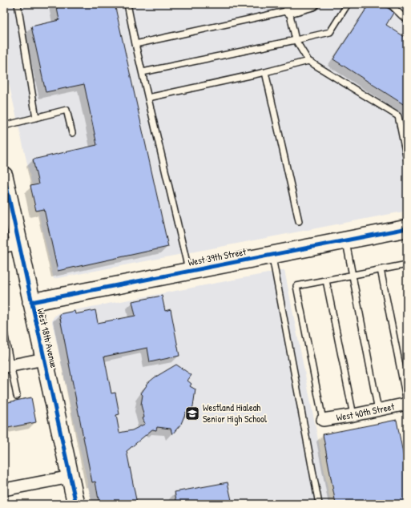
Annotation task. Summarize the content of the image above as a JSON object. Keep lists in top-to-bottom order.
{
  "streets": {
    "street": ["West 39th Street", "West 18th Avenue", "West 40th Street"]
  },
  "crossings": [
    ["West 39th Street", "West 18th Avenue"]
  ],
  "places": {
    "school or university": ["Westland Hialeah Senior High School"]
  }
}
